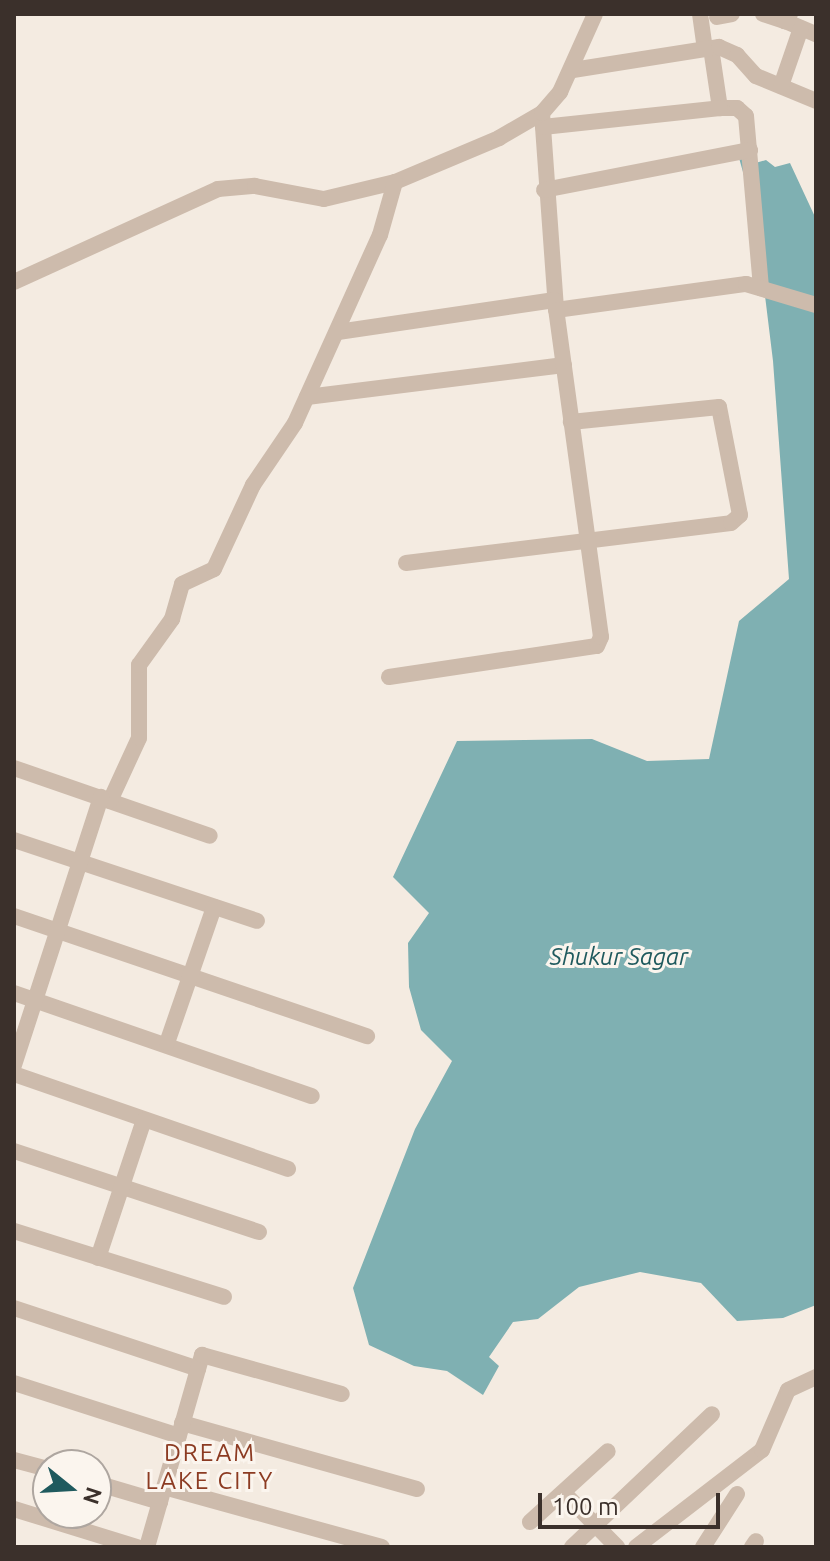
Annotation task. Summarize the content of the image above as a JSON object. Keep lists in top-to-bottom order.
{
  "districts": ["DREAM LAKE CITY"],
  "water": ["Shukur Sagar"],
  "scale_bar": "100 m",
  "north": "right"
}
